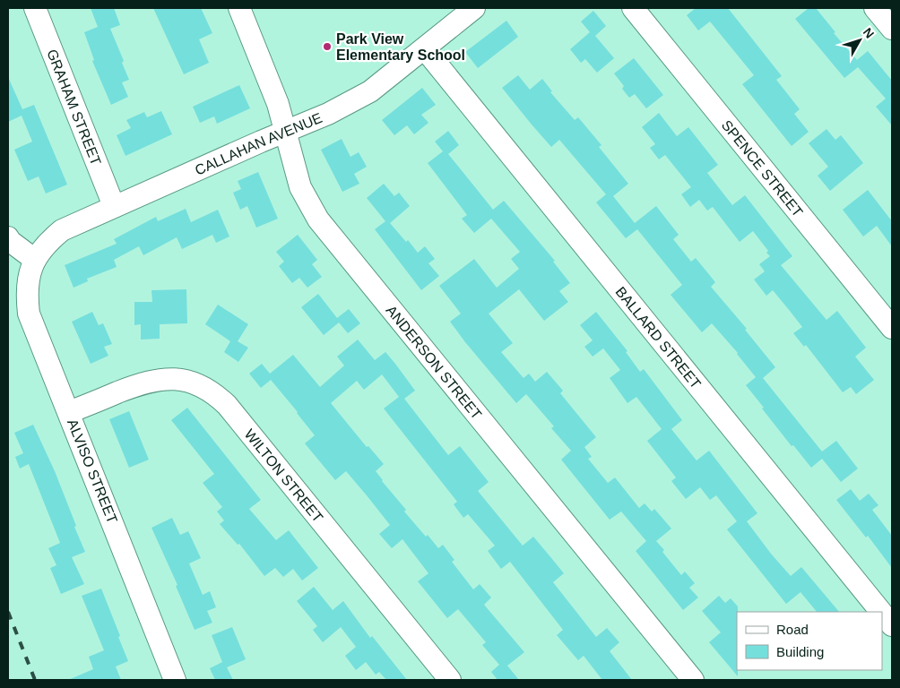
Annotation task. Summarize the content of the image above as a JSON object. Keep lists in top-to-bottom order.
{
  "streets": {
    "street": [
      "GRAHAM STREET",
      "CALLAHAN AVENUE",
      "SPENCE STREET",
      "BALLARD STREET",
      "ANDERSON STREET",
      "ALVISO STREET",
      "WILTON STREET"
    ]
  },
  "crossings": [
    ["GRAHAM STREET", "CALLAHAN AVENUE"],
    ["CALLAHAN AVENUE", "BALLARD STREET"],
    ["CALLAHAN AVENUE", "ANDERSON STREET"],
    ["CALLAHAN AVENUE", "ALVISO STREET"],
    ["ALVISO STREET", "WILTON STREET"]
  ],
  "places": ["Park View Elementary School"],
  "legend": ["Road", "Building"],
  "north": "top right"
}
